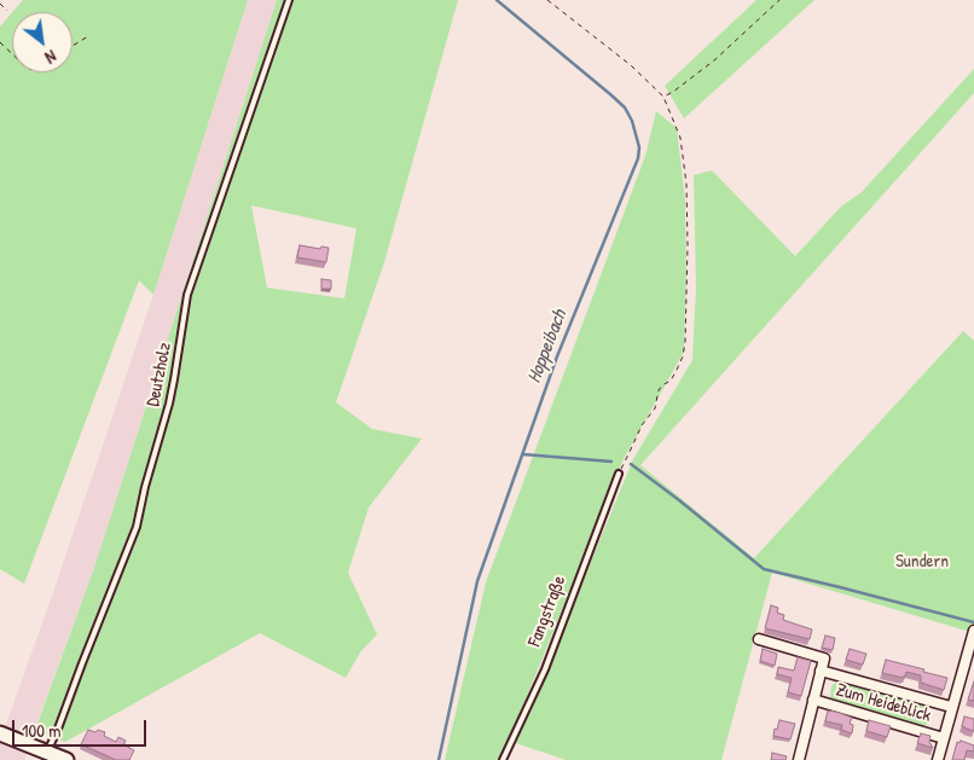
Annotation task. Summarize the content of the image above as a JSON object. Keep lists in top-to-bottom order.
{
  "streets": {
    "street": ["Zum Heideblick"],
    "lane": ["Deutzholz", "Fangstraße"]
  },
  "water": ["Hoppeibach"],
  "parks": ["Sundern"],
  "scale_bar": "100 m",
  "north": "bottom right"
}
